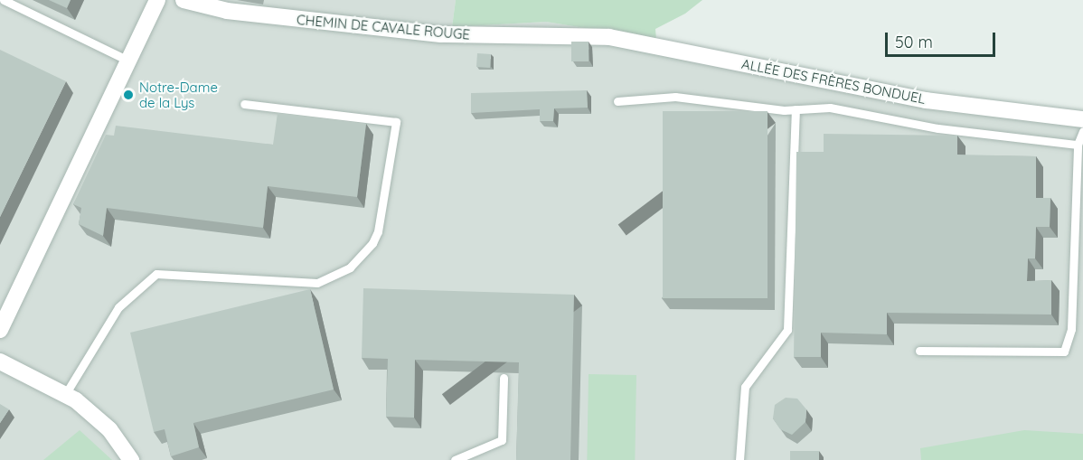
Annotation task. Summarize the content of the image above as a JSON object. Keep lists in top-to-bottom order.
{
  "streets": {
    "street": ["CHEMIN DE CAVALE ROUGE", "ALLÉE DES FRÈRES BONDUEL"]
  },
  "crossings": [
    ["CHEMIN DE CAVALE ROUGE", "ALLÉE DES FRÈRES BONDUEL"]
  ],
  "places": ["Notre-Dame de la Lys"],
  "scale_bar": "50 m"
}
